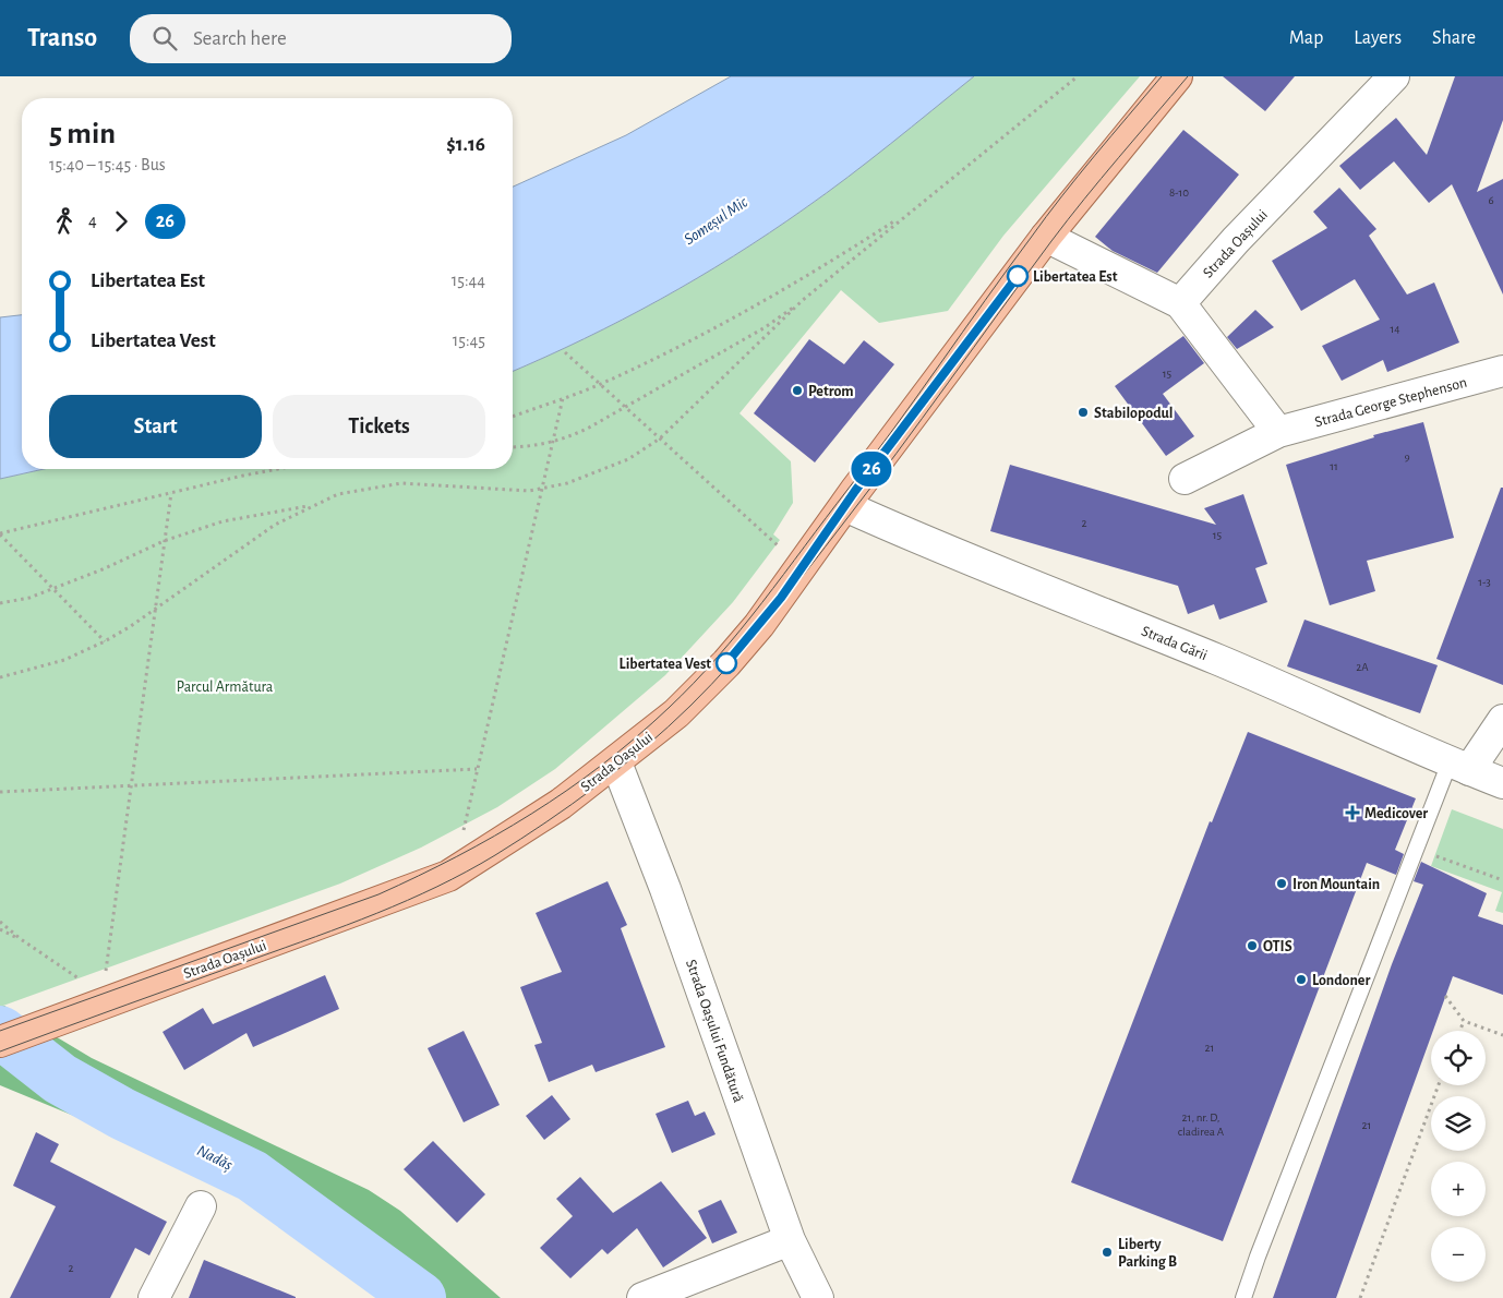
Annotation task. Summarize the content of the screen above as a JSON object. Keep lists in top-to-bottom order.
{
  "streets": {
    "main road": ["Strada Oașului"],
    "street": ["Strada George Stephenson", "Strada Gării", "Strada Oașului Fundătură"]
  },
  "crossings": [
    ["Strada Oașului", "Strada Gării"],
    ["Strada Oașului", "Strada Oașului Fundătură"]
  ],
  "water": ["Someșul Mic", "Nadăș"],
  "parks": ["Parcul Armătura"],
  "places": {
    "other": [
      "Libertatea Est",
      "Petrom",
      "Stabilopodul",
      "Libertatea Vest",
      "Iron Mountain",
      "OTIS",
      "Londoner",
      "Liberty Parking B"
    ],
    "health": ["Medicover"]
  },
  "lines": ["bus line 26"],
  "house_numbers": [
    "8-10",
    "6",
    "14",
    "15",
    "9",
    "11",
    "2",
    "15",
    "1-3",
    "2A",
    "21",
    "21, nr. D, cladirea A",
    "21",
    "2"
  ],
  "page": {
    "header": "Transo",
    "search": "Search here",
    "nav": ["Map", "Layers", "Share"],
    "on_map": "26",
    "heading": ["5 min", "15:40 – 15:45 · Bus", "$1.16"],
    "legs": ["4", "26"],
    "list": [
      {
        "name": "Libertatea Est",
        "value": "15:44"
      },
      {
        "name": "Libertatea Vest",
        "value": "15:45"
      }
    ],
    "buttons": ["Start", "Tickets"],
    "map_buttons": ["+", "−"]
  }
}
